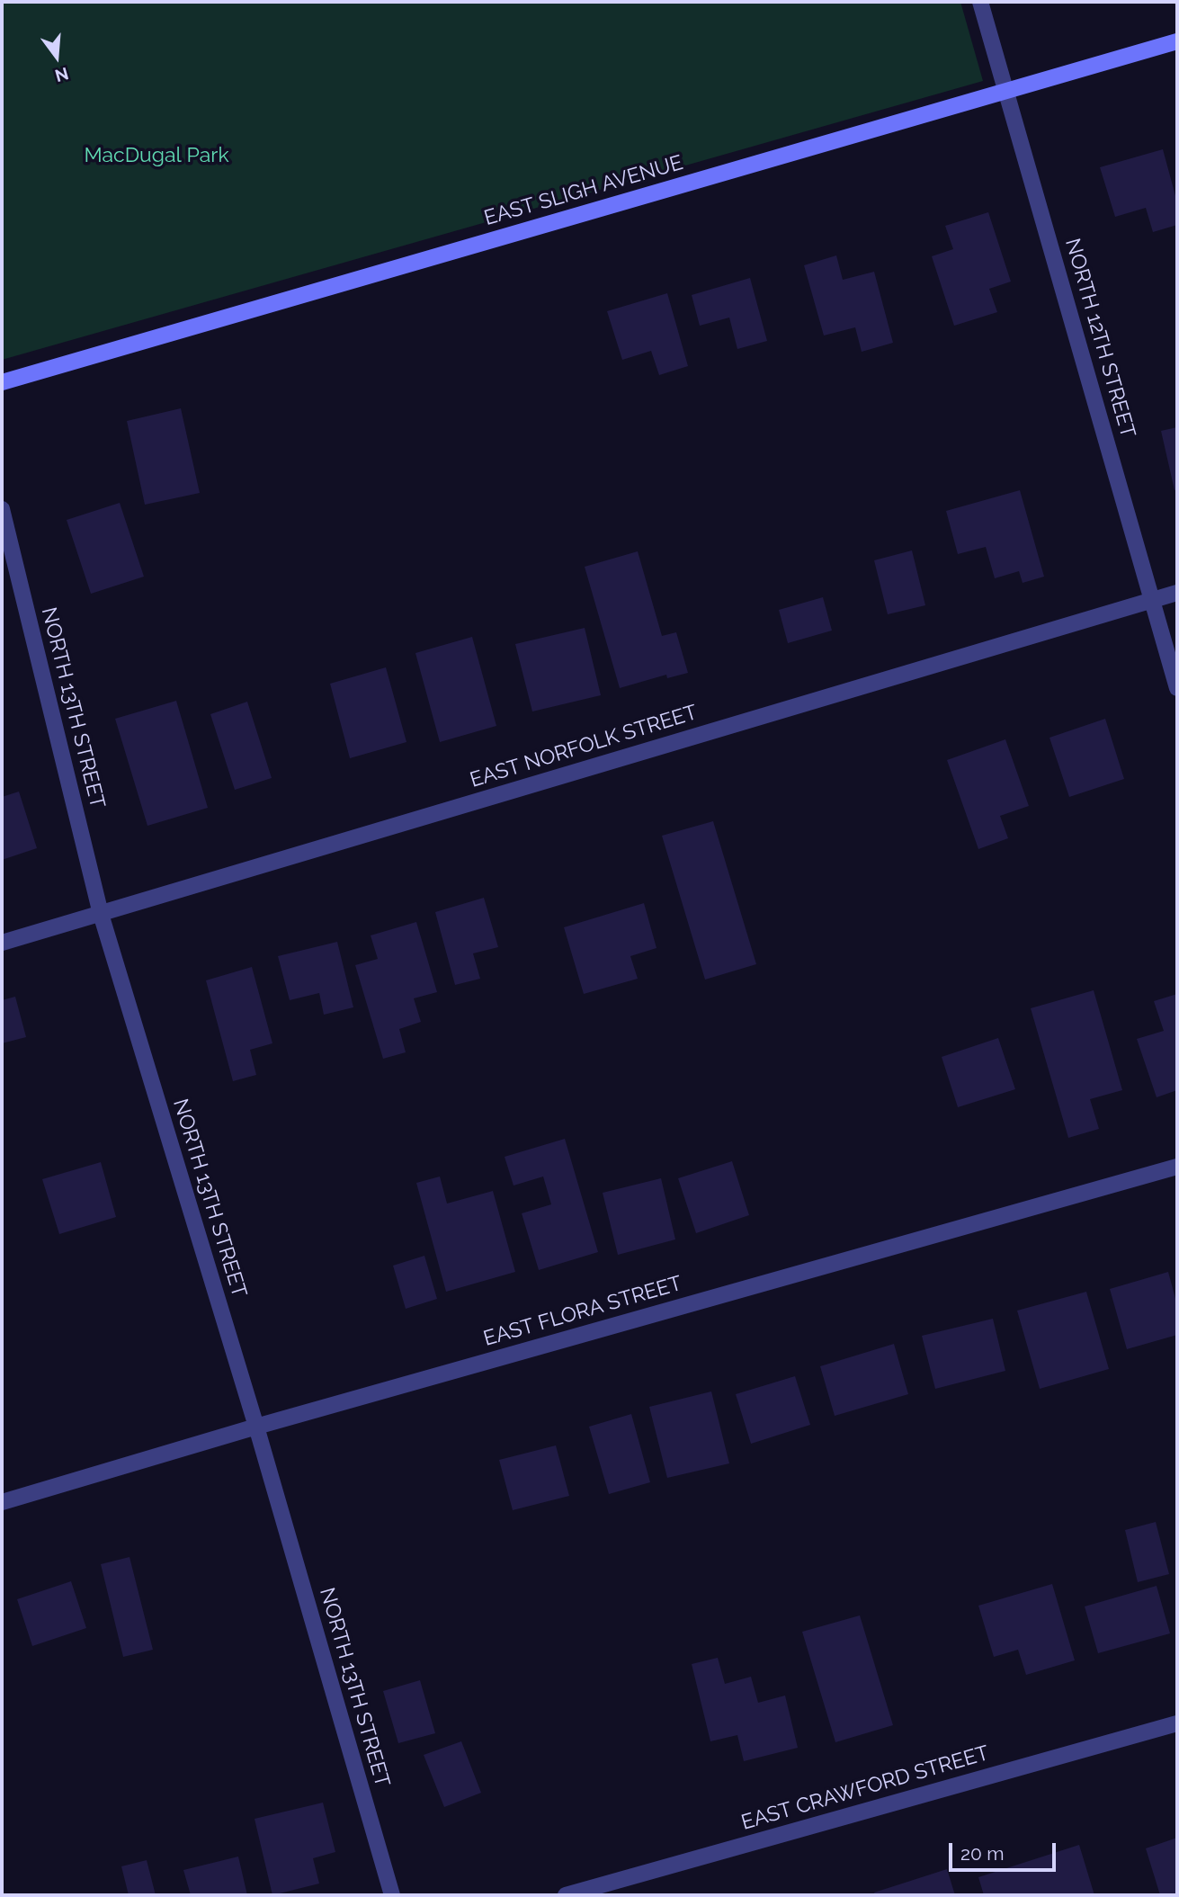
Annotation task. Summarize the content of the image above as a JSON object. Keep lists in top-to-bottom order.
{
  "streets": {
    "street": [
      "EAST SLIGH AVENUE",
      "NORTH 12TH STREET",
      "NORTH 13TH STREET",
      "EAST NORFOLK STREET",
      "EAST FLORA STREET",
      "EAST CRAWFORD STREET"
    ]
  },
  "crossings": [
    ["EAST SLIGH AVENUE", "NORTH 12TH STREET"],
    ["NORTH 12TH STREET", "EAST NORFOLK STREET"],
    ["NORTH 13TH STREET", "EAST NORFOLK STREET"],
    ["NORTH 13TH STREET", "EAST FLORA STREET"]
  ],
  "parks": ["MacDugal Park"],
  "scale_bar": "20 m",
  "north": "bottom"
}
